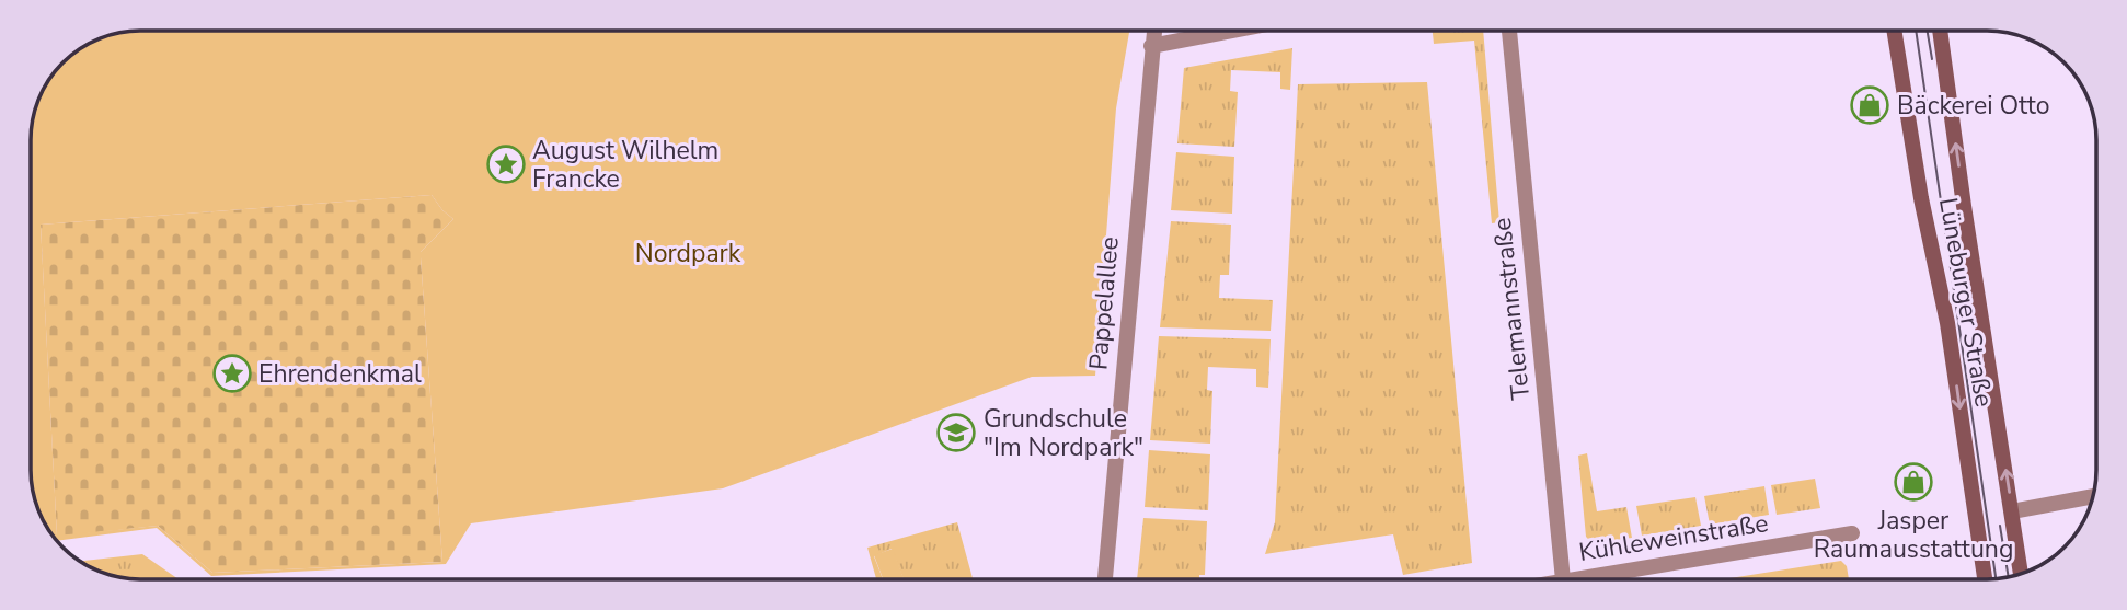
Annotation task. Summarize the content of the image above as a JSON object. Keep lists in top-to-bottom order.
{
  "streets": {
    "main road": ["Lüneburger Straße"],
    "street": ["Pappelallee", "Telemannstraße", "Kühleweinstraße"]
  },
  "parks": ["Nordpark"],
  "places": {
    "shop": ["Bäckerei Otto", "Jasper Raumausstattung"],
    "place": ["August Wilhelm Francke", "Ehrendenkmal"],
    "school or university": ["Grundschule \"Im Nordpark\""]
  }
}
